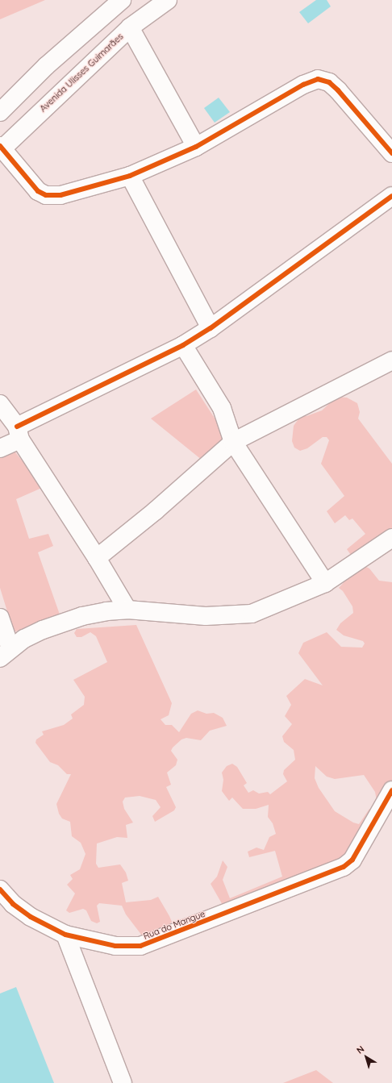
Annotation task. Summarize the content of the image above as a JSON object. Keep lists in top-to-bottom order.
{
  "streets": {
    "street": ["Avenida Ulisses Guimarães", "Rua do Mangue"]
  },
  "north": "top left"
}
